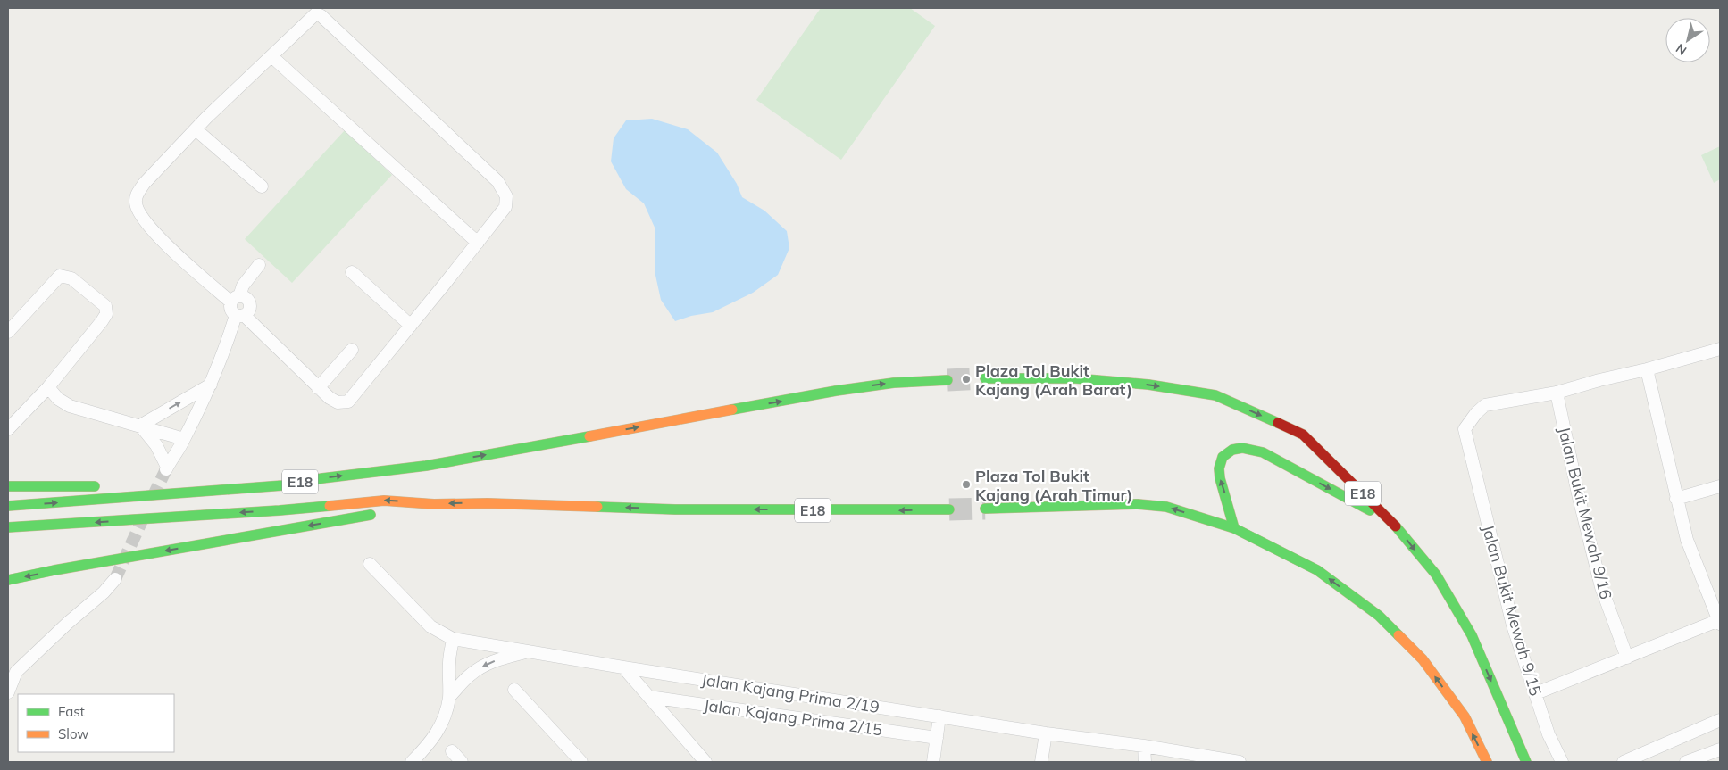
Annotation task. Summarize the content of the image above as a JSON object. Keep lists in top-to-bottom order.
{
  "streets": {
    "highway": ["E18"],
    "street": [
      "Jalan Bukit Mewah 9/16",
      "Jalan Bukit Mewah 9/15",
      "Jalan Kajang Prima 2/19",
      "Jalan Kajang Prima 2/15"
    ]
  },
  "crossings": [
    ["Jalan Bukit Mewah 9/16", "Jalan Bukit Mewah 9/15"]
  ],
  "places": ["Plaza Tol Bukit Kajang (Arah Barat)", "Plaza Tol Bukit Kajang (Arah Timur)"],
  "legend": ["Fast", "Slow"],
  "north": "bottom left"
}
